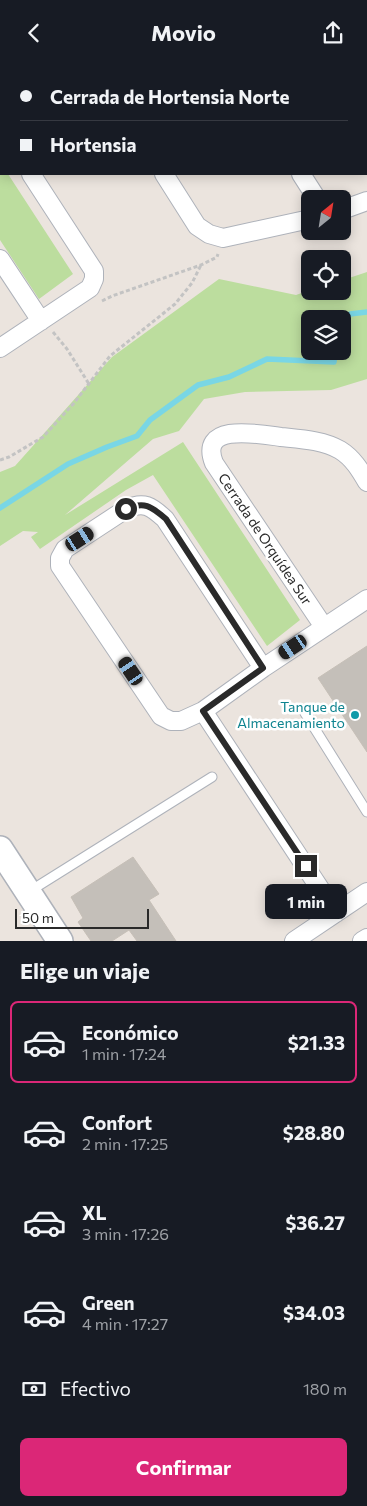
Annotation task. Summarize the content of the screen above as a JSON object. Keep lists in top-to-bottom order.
{
  "streets": {
    "street": ["Cerrada de Orquídea Sur"]
  },
  "places": ["Tanque de Almacenamiento"],
  "scale_bar": "50 m",
  "north": "top right",
  "page": {
    "header": "Movio",
    "banner": ["Cerrada de Hortensia Norte", "Hortensia"],
    "bubble": "1 min",
    "scale": "50 m",
    "heading": "Elige un viaje",
    "list": [
      {
        "name": "Económico",
        "note": "1 min · 17:24",
        "value": "$21.33"
      },
      {
        "name": "Confort",
        "note": "2 min · 17:25",
        "value": "$28.80"
      },
      {
        "name": "XL",
        "note": "3 min · 17:26",
        "value": "$36.27"
      },
      {
        "name": "Green",
        "note": "4 min · 17:27",
        "value": "$34.03"
      }
    ],
    "pay": ["Efectivo", "180 m"],
    "buttons": "Confirmar"
  }
}
